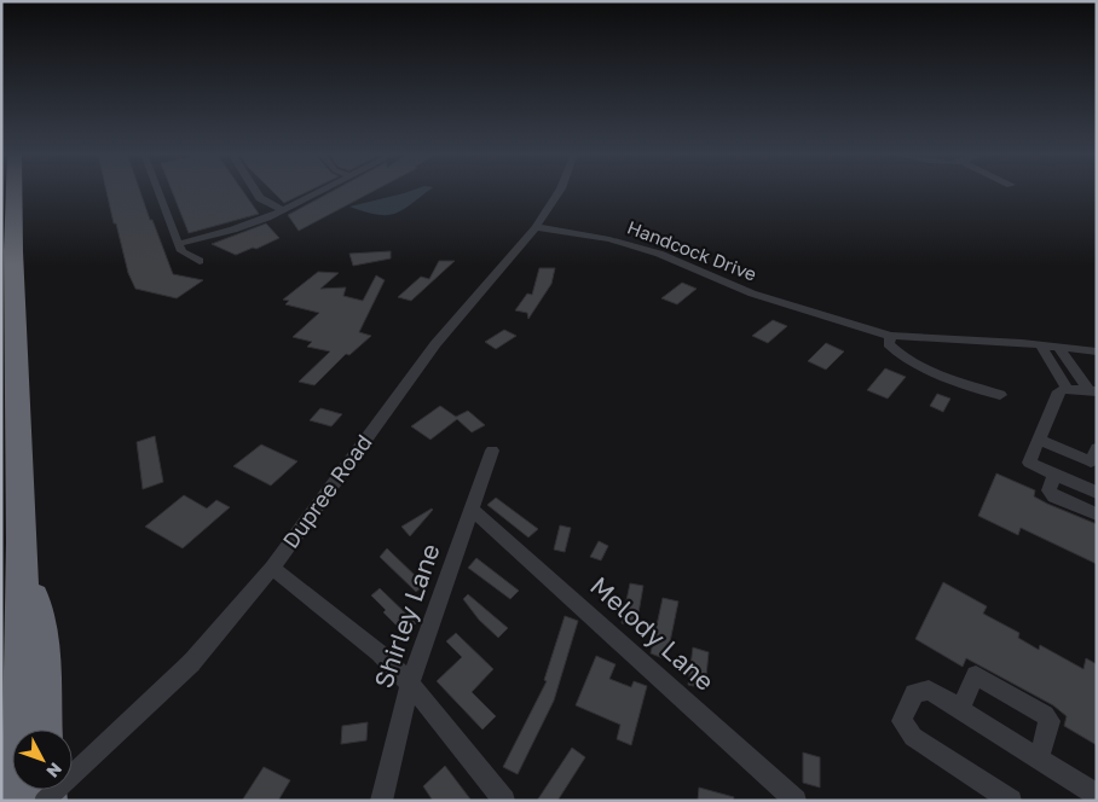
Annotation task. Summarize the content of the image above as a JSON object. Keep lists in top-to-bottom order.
{
  "streets": {
    "street": [
      "Handcock Drive",
      "Dupree Road",
      "Shirley Lane",
      "Melody Lane"
    ]
  },
  "crossings": [
    ["Handcock Drive", "Dupree Road"],
    ["Shirley Lane", "Melody Lane"]
  ],
  "north": "bottom right"
}
